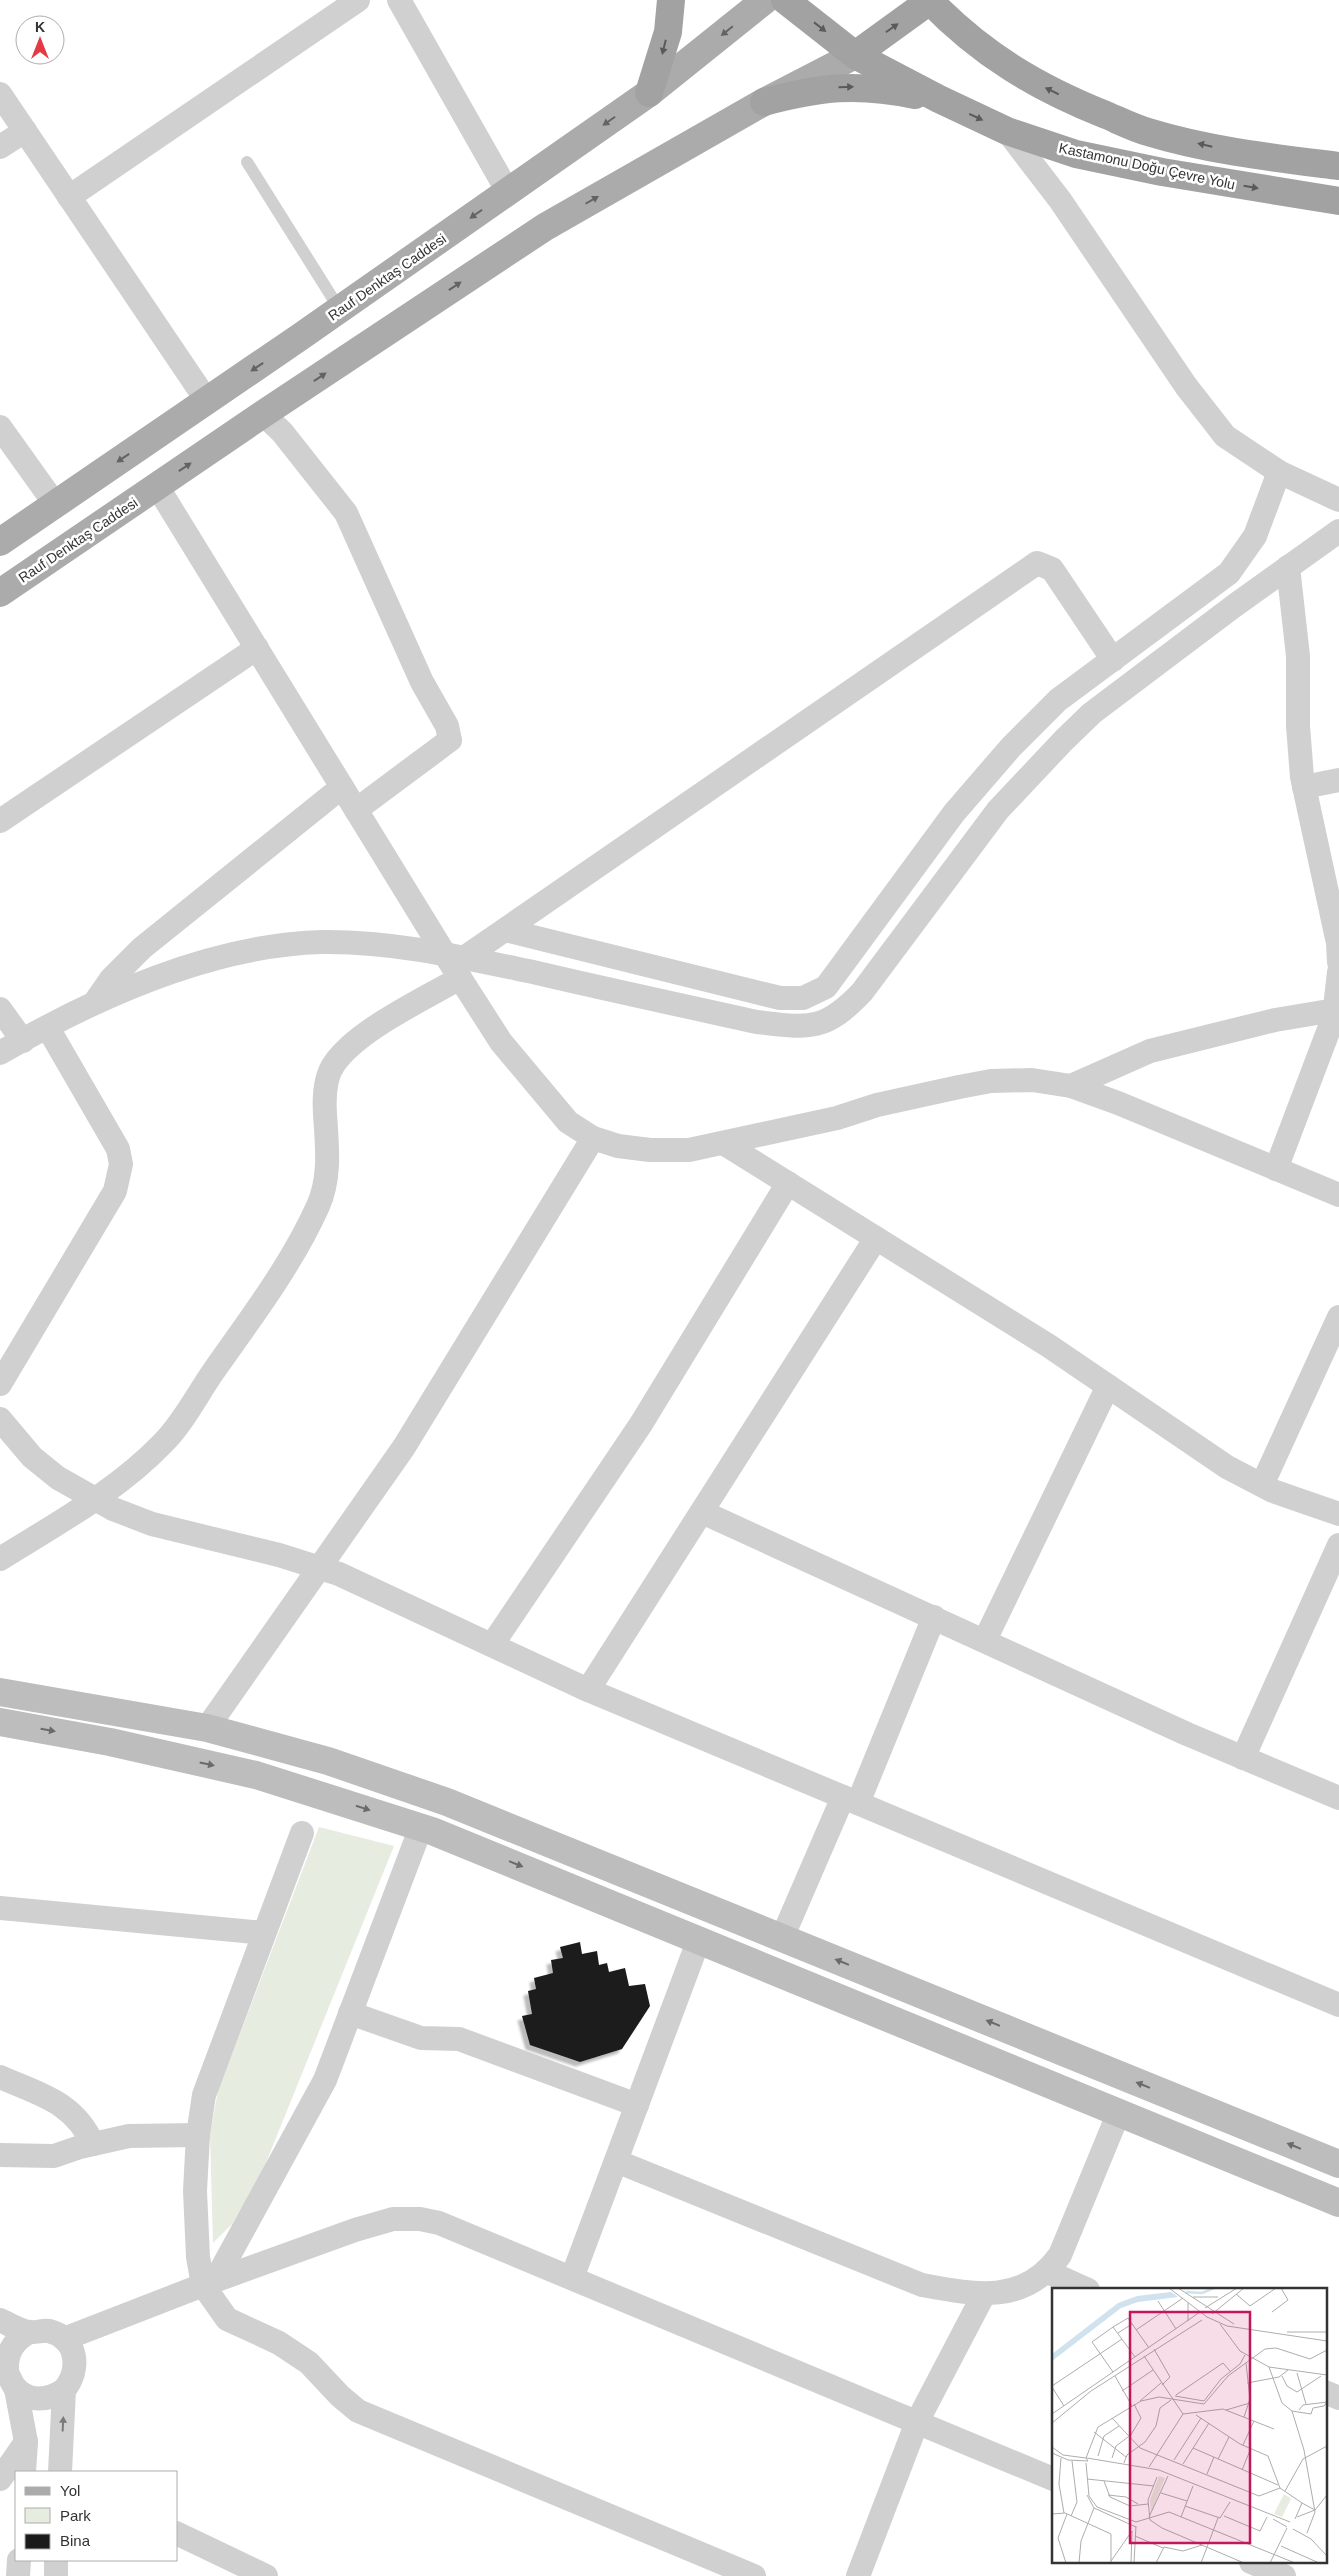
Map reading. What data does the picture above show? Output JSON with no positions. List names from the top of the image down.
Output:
{
  "streets": {
    "highway": ["Kastamonu Doğu Çevre Yolu"],
    "main road": ["Rauf Denktaş Caddesi"]
  },
  "crossings": [
    ["Kastamonu Doğu Çevre Yolu", "Rauf Denktaş Caddesi"]
  ],
  "legend": ["Yol", "Park", "Bina"],
  "north": "top"
}
